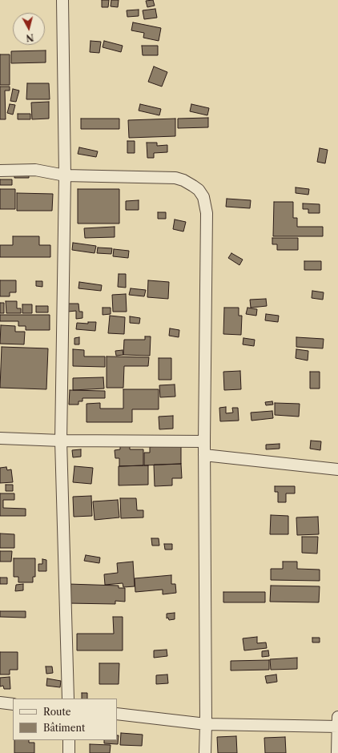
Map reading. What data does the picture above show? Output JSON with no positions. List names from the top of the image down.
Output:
{
  "legend": ["Route", "Bâtiment"],
  "north": "bottom"
}
